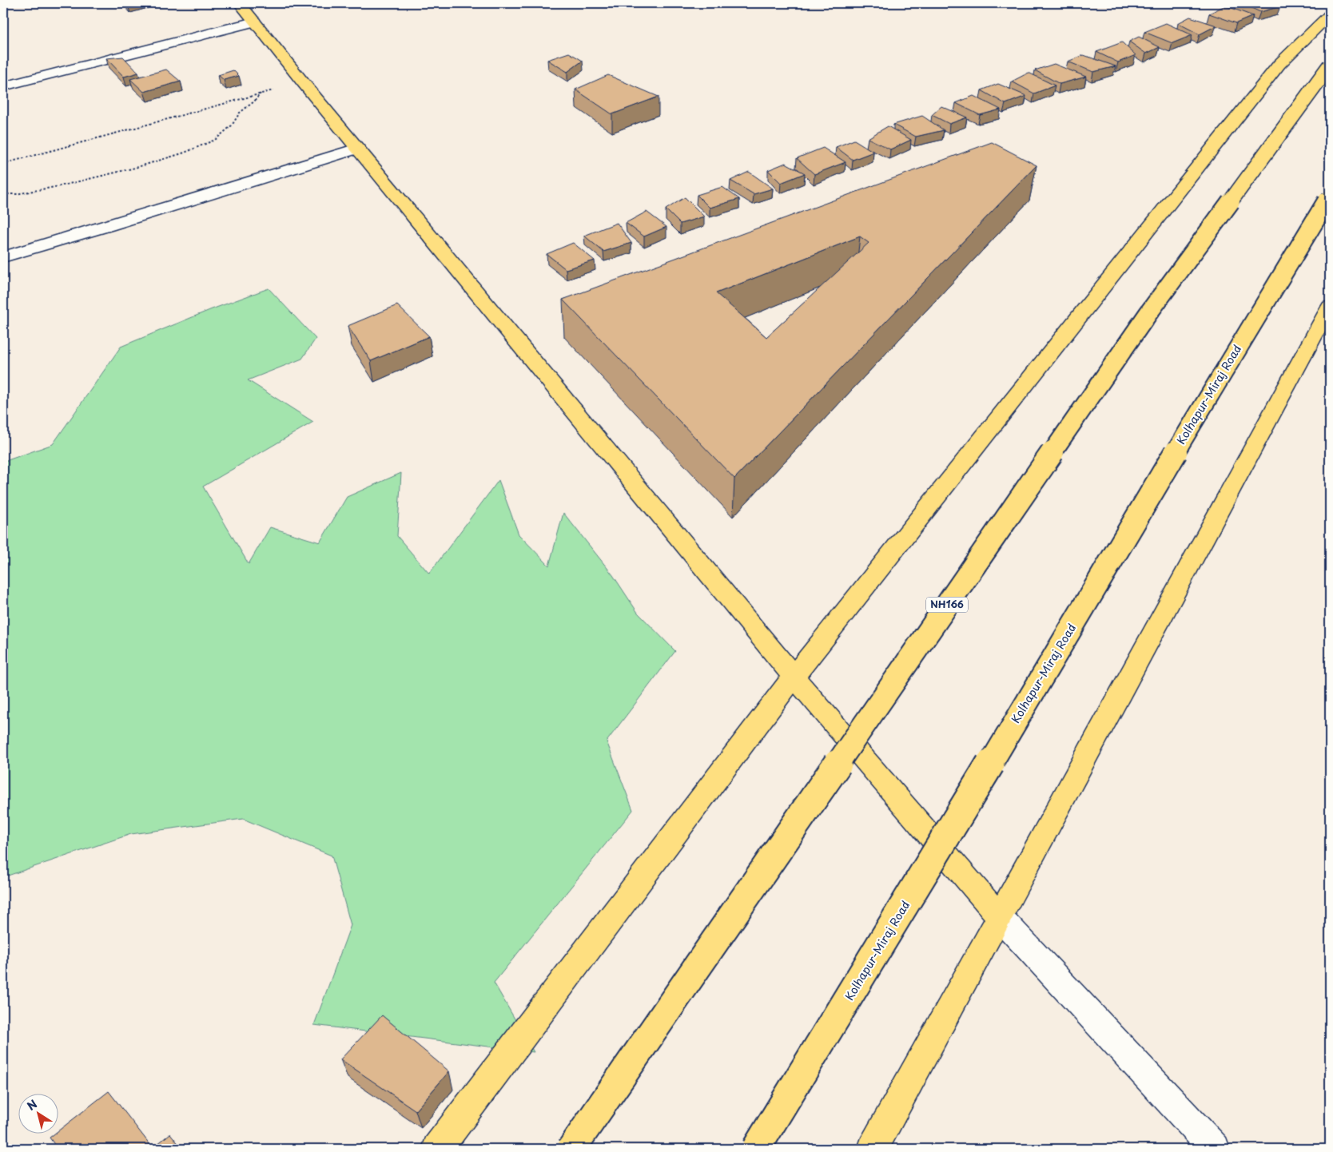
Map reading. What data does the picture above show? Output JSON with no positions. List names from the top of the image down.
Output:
{
  "streets": {
    "main road": ["Kolhapur-Miraj Road", "NH166"]
  },
  "north": "top left"
}
